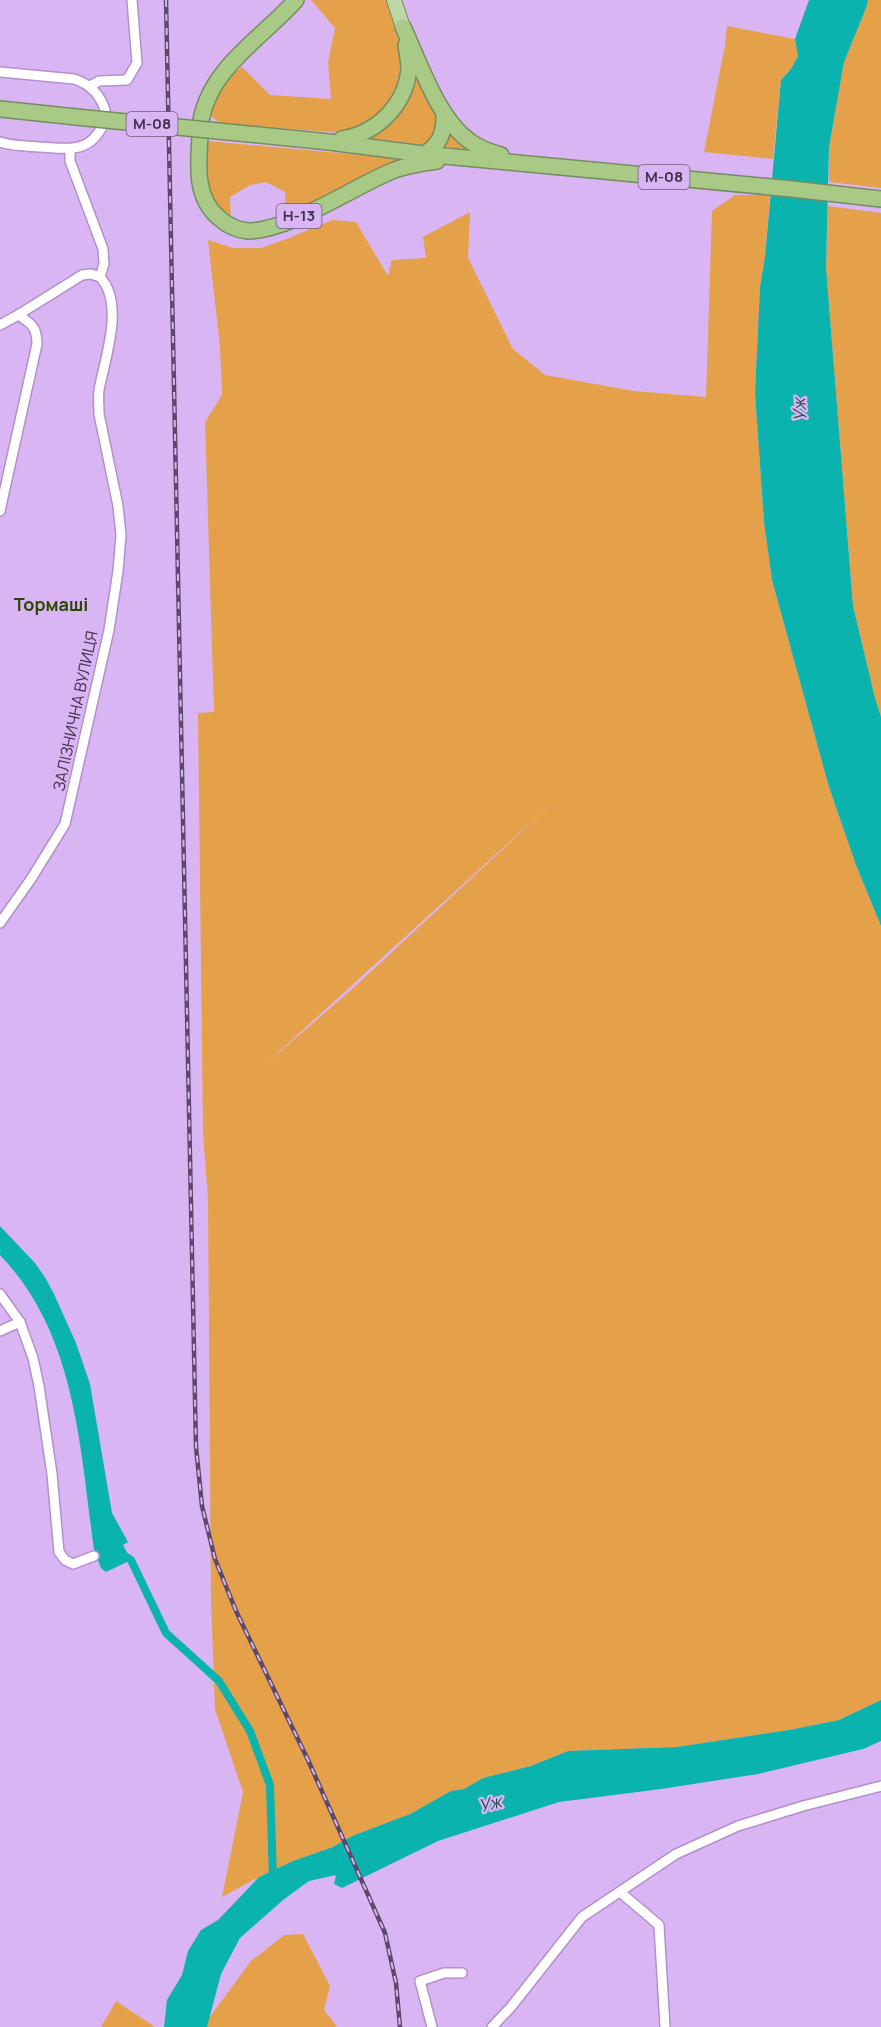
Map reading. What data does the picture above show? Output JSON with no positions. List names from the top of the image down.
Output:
{
  "streets": {
    "highway": ["М-08", "Н-13"],
    "street": ["ЗАЛІЗНИЧНА ВУЛИЦЯ"]
  },
  "crossings": [
    ["М-08", "Н-13"]
  ],
  "districts": ["Тормаші"],
  "water": ["Уж"]
}
